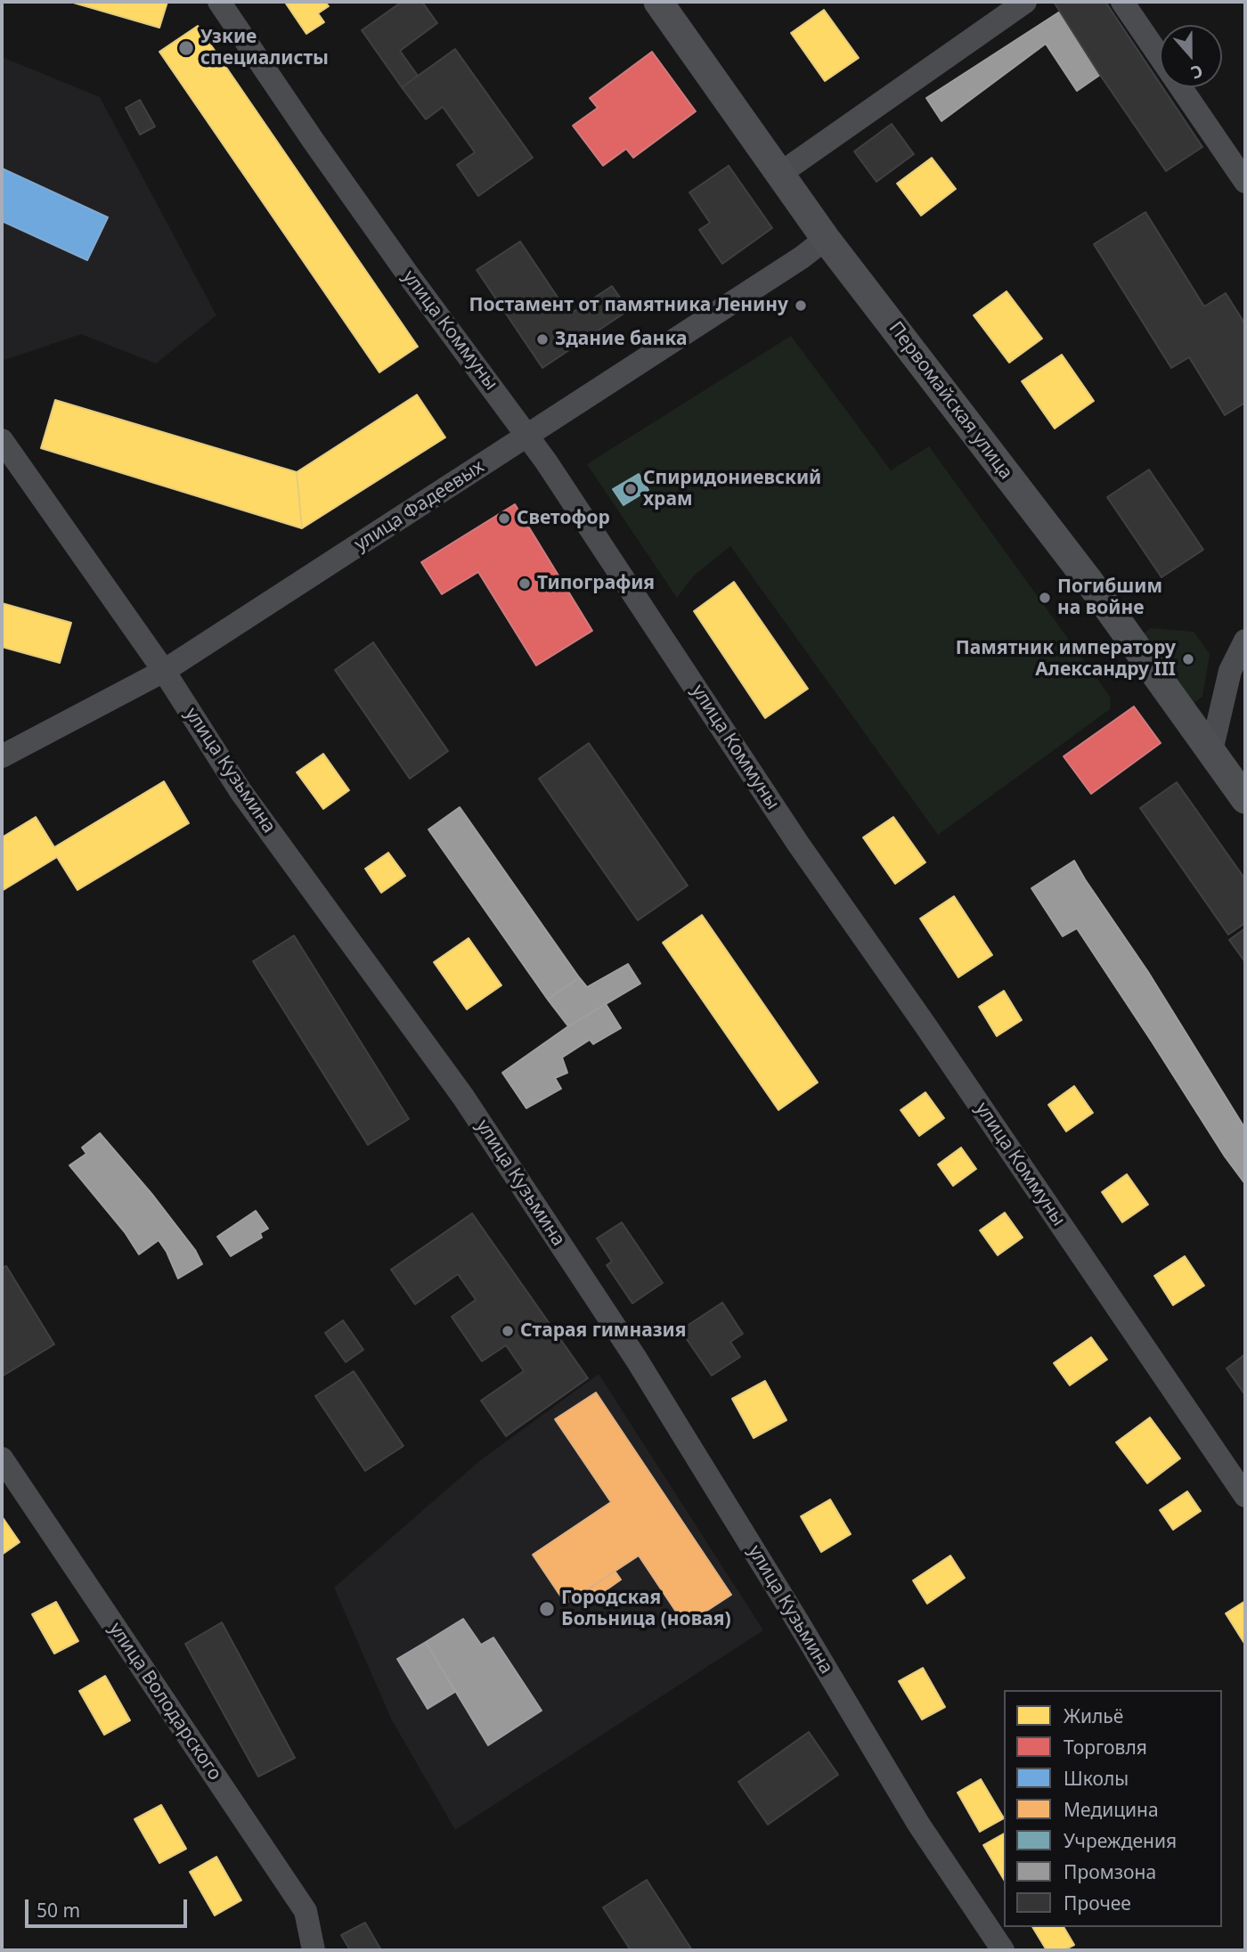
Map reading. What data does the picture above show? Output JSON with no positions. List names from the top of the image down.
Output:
{
  "streets": {
    "main road": ["Первомайская улица"],
    "street": [
      "улица Коммуны",
      "улица Фадеевых",
      "улица Кузьмина",
      "улица Володарского"
    ]
  },
  "crossings": [
    ["улица Коммуны", "улица Фадеевых"],
    ["Первомайская улица", "улица Фадеевых"],
    ["улица Фадеевых", "улица Кузьмина"]
  ],
  "places": [
    "Узкие специалисты",
    "Постамент от памятника Ленину",
    "Здание банка",
    "Спиридониевский храм",
    "Светофор",
    "Типография",
    "Погибшим на войне",
    "Памятник императору Александру III",
    "Старая гимназия",
    "Городская Больница (новая)"
  ],
  "legend": [
    "Жильё",
    "Торговля",
    "Школы",
    "Медицина",
    "Учреждения",
    "Промзона",
    "Прочее"
  ],
  "scale_bar": "50 m",
  "north": "bottom"
}
